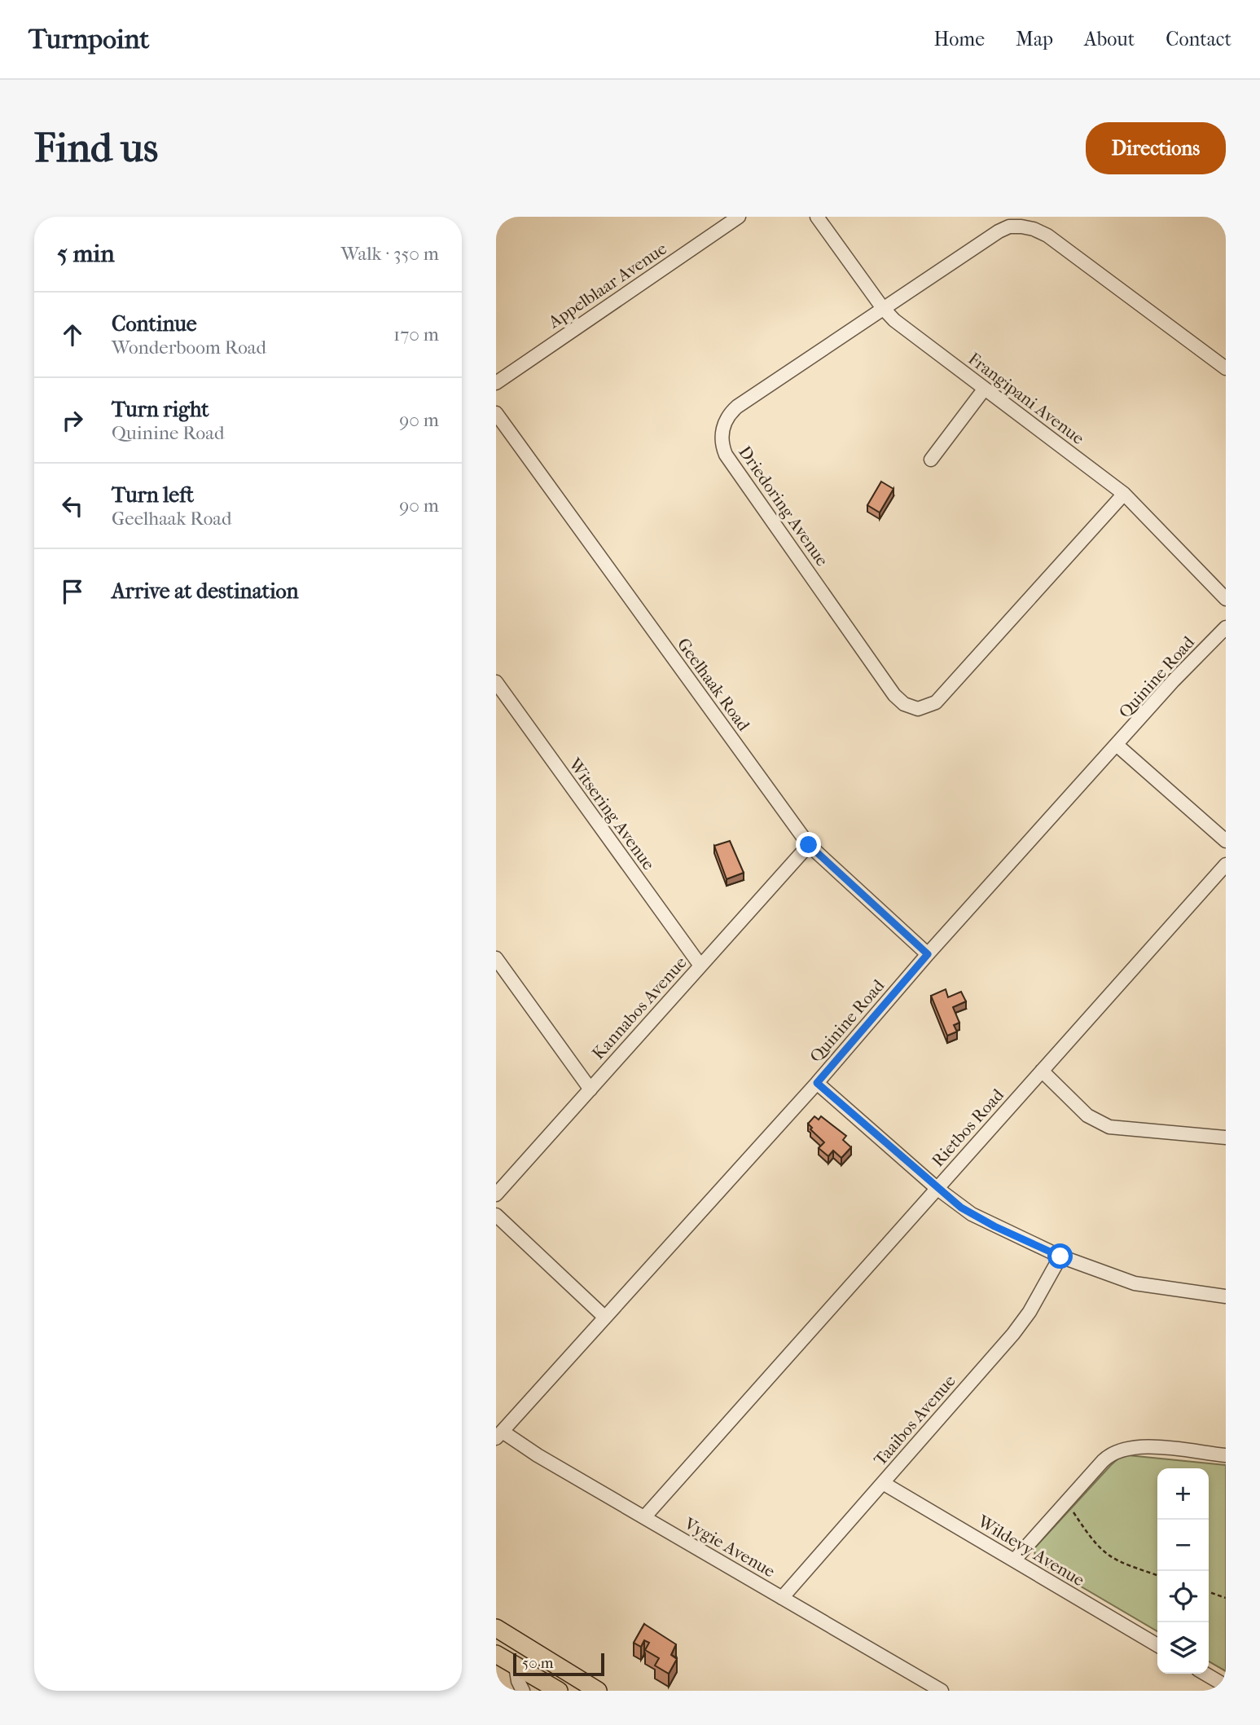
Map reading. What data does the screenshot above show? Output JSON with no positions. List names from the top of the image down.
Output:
{
  "streets": {
    "street": [
      "Appelblaar Avenue",
      "Frangipani Avenue",
      "Driedoring Avenue",
      "Quinine Road",
      "Geelhaak Road",
      "Witsering Avenue",
      "Kannabos Avenue",
      "Rietbos Road",
      "Taaibos Avenue",
      "Vygie Avenue",
      "Wildevy Avenue"
    ]
  },
  "crossings": [
    ["Frangipani Avenue", "Driedoring Avenue"],
    ["Quinine Road", "Geelhaak Road"],
    ["Quinine Road", "Vygie Avenue"],
    ["Geelhaak Road", "Kannabos Avenue"],
    ["Witsering Avenue", "Kannabos Avenue"],
    ["Rietbos Road", "Vygie Avenue"],
    ["Taaibos Avenue", "Vygie Avenue"],
    ["Taaibos Avenue", "Wildevy Avenue"]
  ],
  "scale_bar": "50 m",
  "page": {
    "header": "Turnpoint",
    "nav": [
      "Home",
      "Map",
      "About",
      "Contact"
    ],
    "buttons": "Directions",
    "title": "Find us",
    "heading": ["5 min", "Walk · 350 m"],
    "list": [
      ["Continue", "Wonderboom Road", "170 m"],
      ["Turn right", "Quinine Road", "90 m"],
      ["Turn left", "Geelhaak Road", "90 m"],
      "Arrive at destination"
    ],
    "map_buttons": ["+", "−"],
    "scale": "50 m"
  }
}
